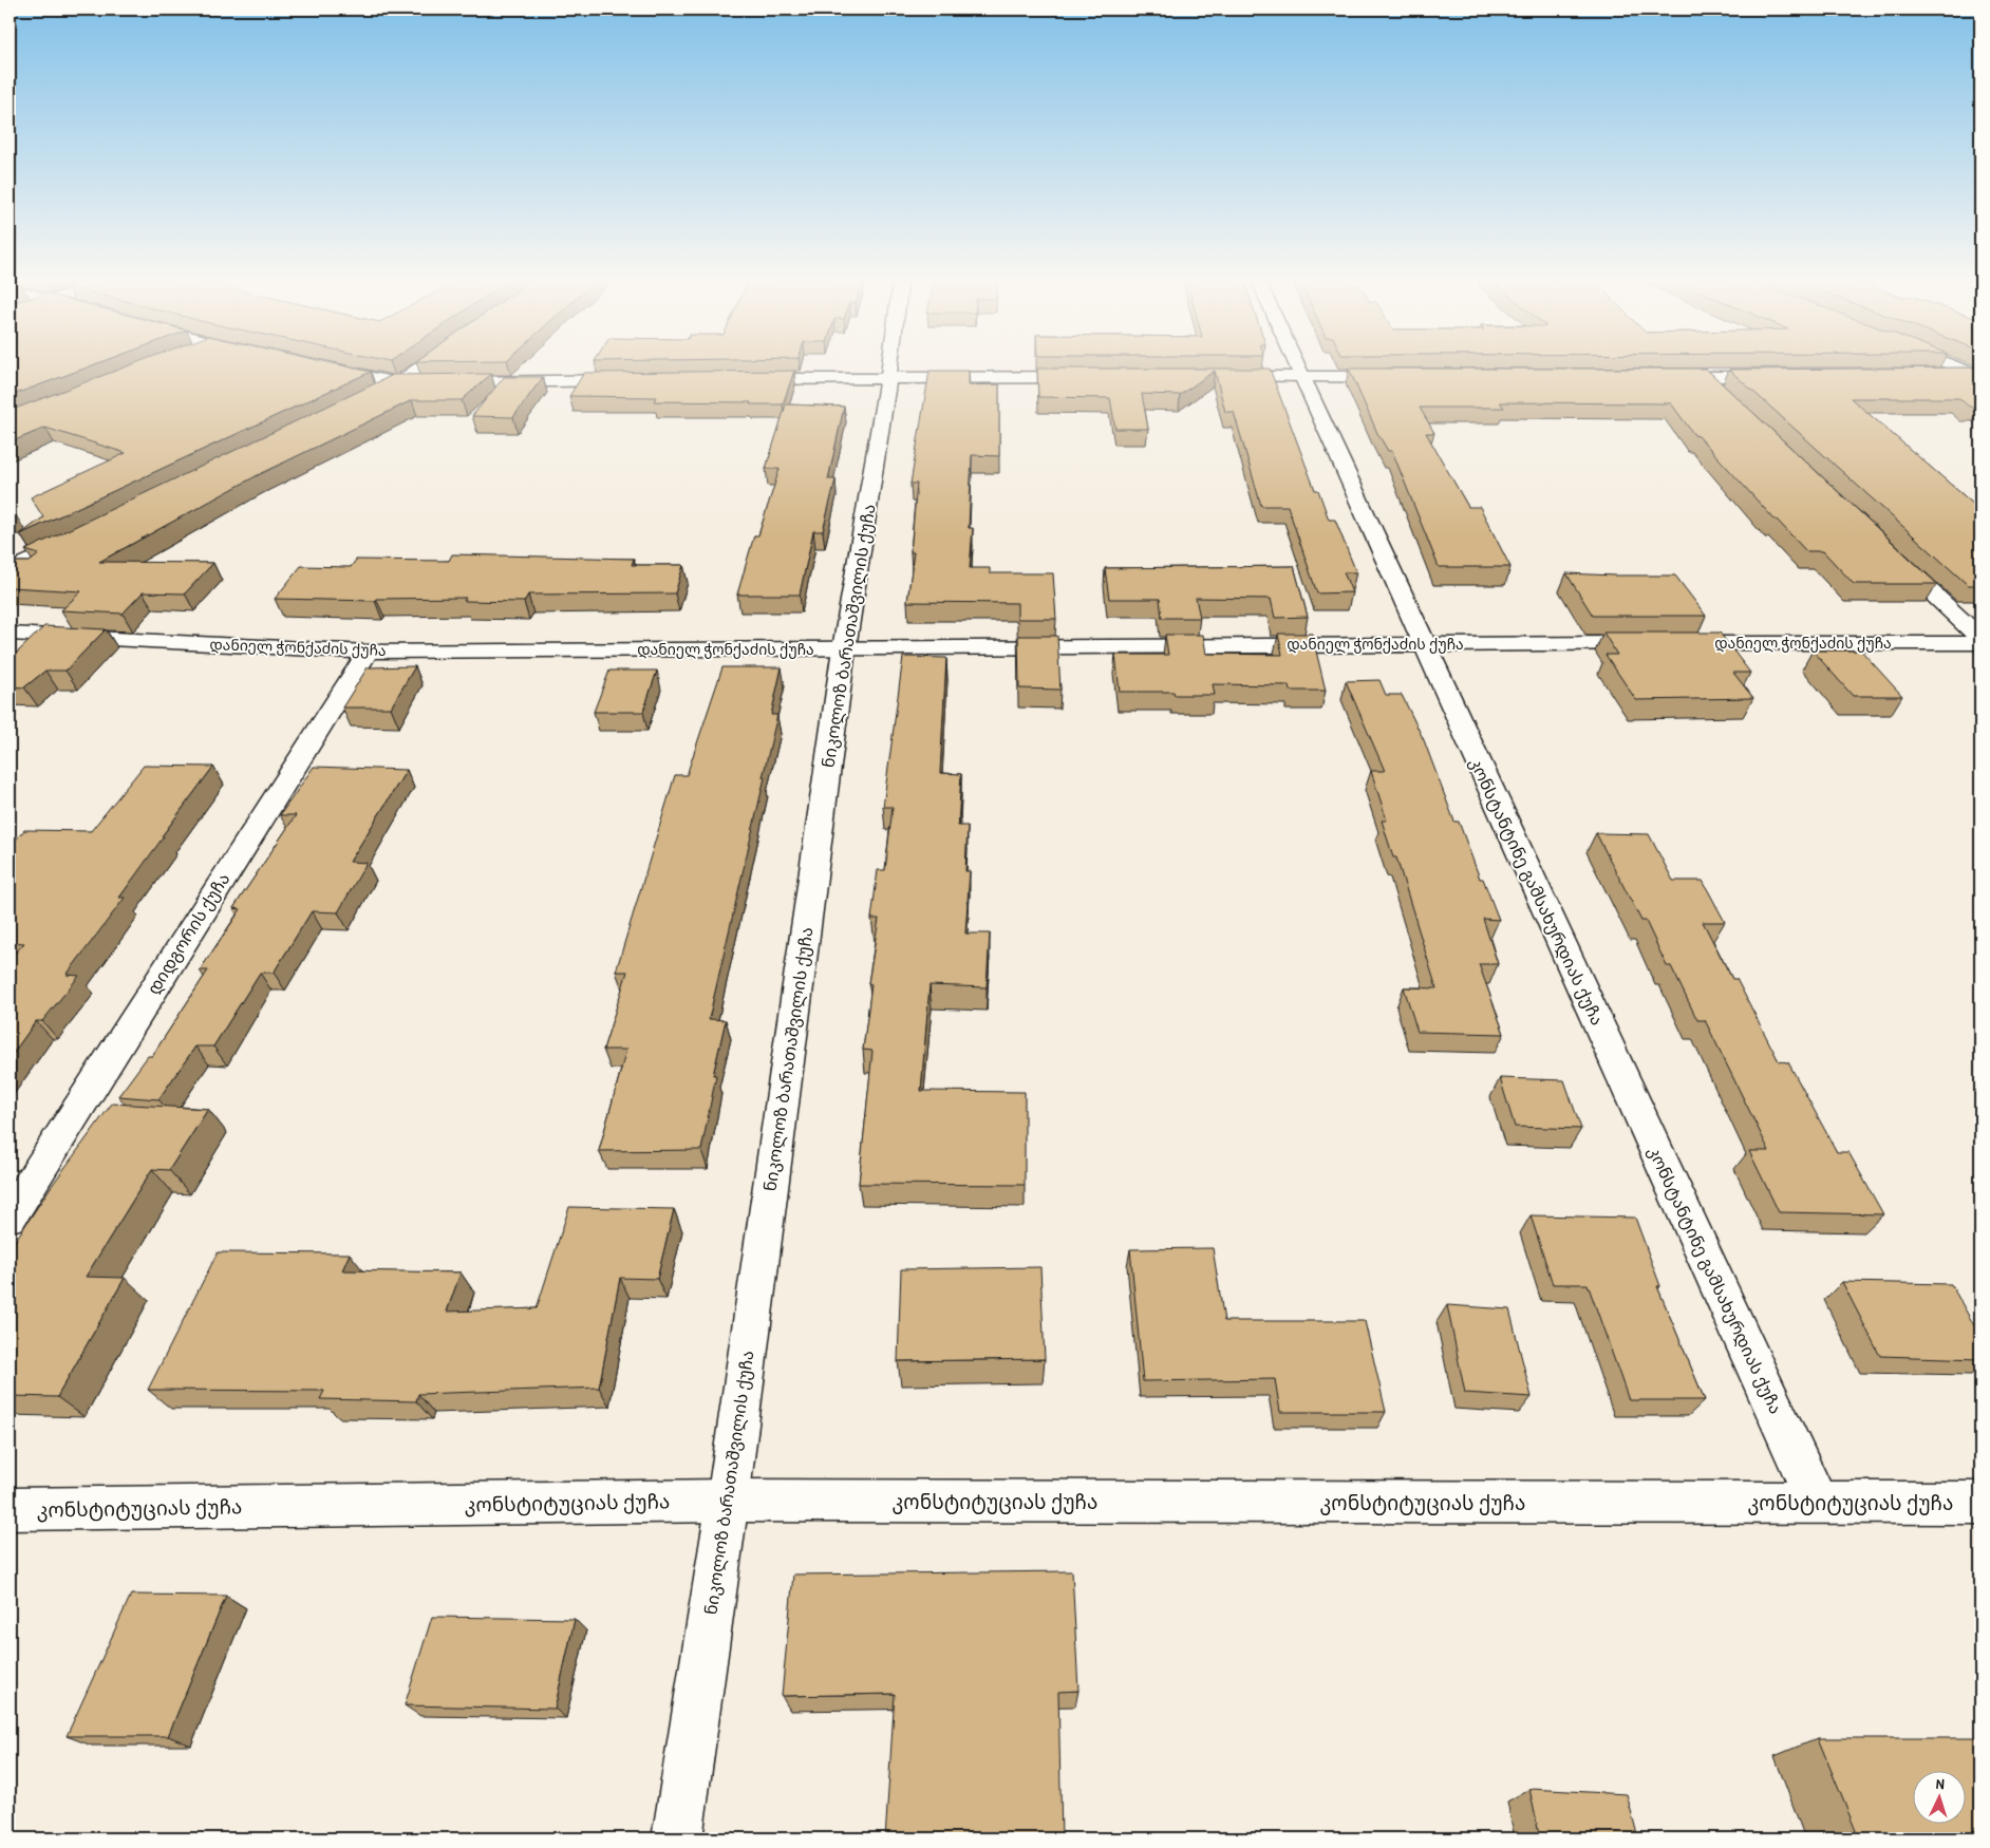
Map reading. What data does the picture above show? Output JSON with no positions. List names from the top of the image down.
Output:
{
  "streets": {
    "street": [
      "ნიკოლოზ ბარათაშვილის ქუჩა",
      "დანიელ ჭონქაძის ქუჩა",
      "კონსტანტინე გამსახურდიას ქუჩა",
      "დიდგორის ქუჩა",
      "კონსტიტუციას ქუჩა"
    ]
  },
  "crossings": [
    ["ნიკოლოზ ბარათაშვილის ქუჩა", "დანიელ ჭონქაძის ქუჩა"],
    ["ნიკოლოზ ბარათაშვილის ქუჩა", "კონსტიტუციას ქუჩა"],
    ["დანიელ ჭონქაძის ქუჩა", "კონსტანტინე გამსახურდიას ქუჩა"],
    ["დანიელ ჭონქაძის ქუჩა", "დიდგორის ქუჩა"],
    ["კონსტანტინე გამსახურდიას ქუჩა", "კონსტიტუციას ქუჩა"]
  ],
  "north": "top"
}
